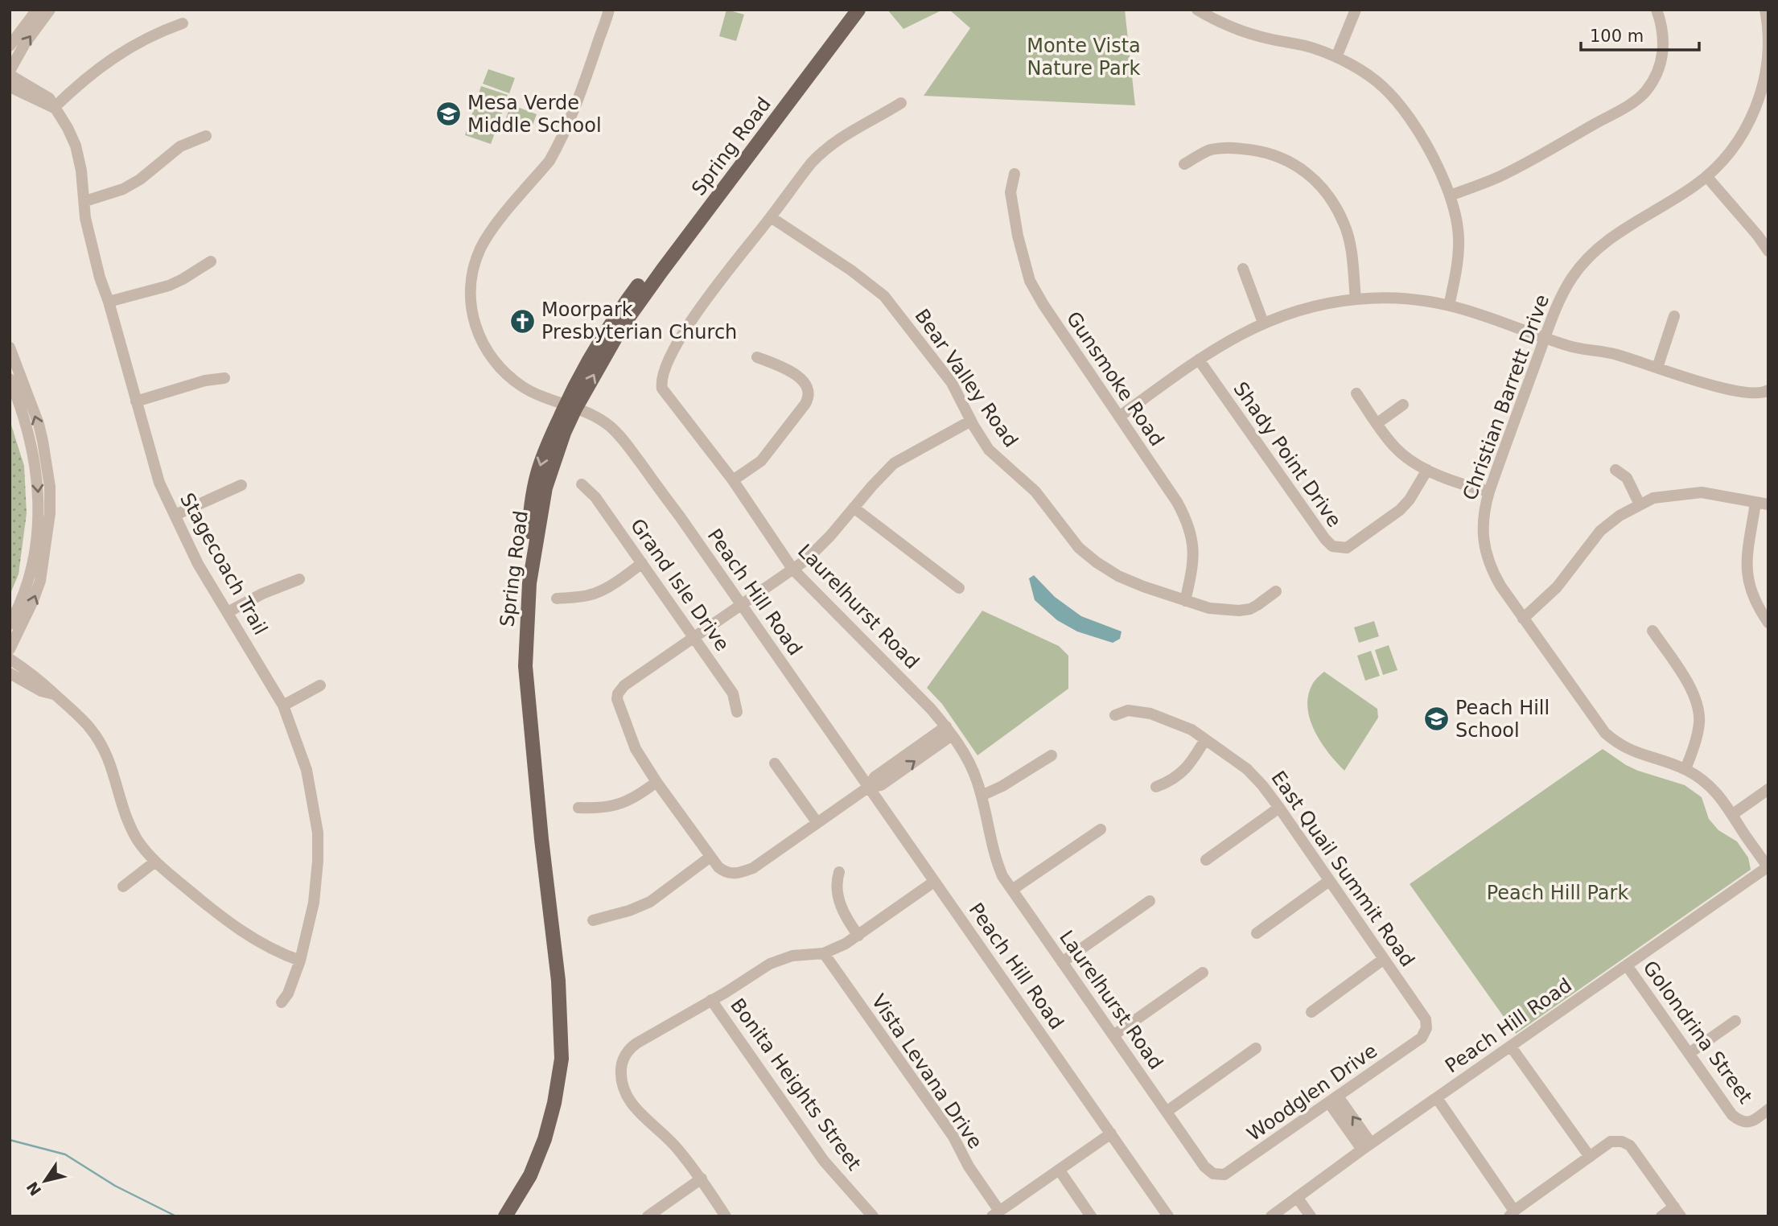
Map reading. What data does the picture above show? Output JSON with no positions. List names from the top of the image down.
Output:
{
  "streets": {
    "main road": ["Spring Road"],
    "street": [
      "Bear Valley Road",
      "Gunsmoke Road",
      "Christian Barrett Drive",
      "Shady Point Drive",
      "Stagecoach Trail",
      "Grand Isle Drive",
      "Peach Hill Road",
      "Laurelhurst Road",
      "East Quail Summit Road",
      "Golondrina Street",
      "Vista Levana Drive",
      "Bonita Heights Street",
      "Woodglen Drive"
    ]
  },
  "crossings": [
    ["Spring Road", "Peach Hill Road"],
    ["Bear Valley Road", "Gunsmoke Road"],
    ["Bear Valley Road", "Laurelhurst Road"],
    ["Christian Barrett Drive", "Peach Hill Road"],
    ["Peach Hill Road", "Golondrina Street"],
    ["Laurelhurst Road", "Woodglen Drive"],
    ["East Quail Summit Road", "Woodglen Drive"]
  ],
  "parks": ["Monte Vista Nature Park", "Peach Hill Park"],
  "places": {
    "school or university": ["Mesa Verde Middle School", "Peach Hill School"],
    "church": ["Moorpark Presbyterian Church"]
  },
  "scale_bar": "100 m",
  "north": "bottom left"
}
